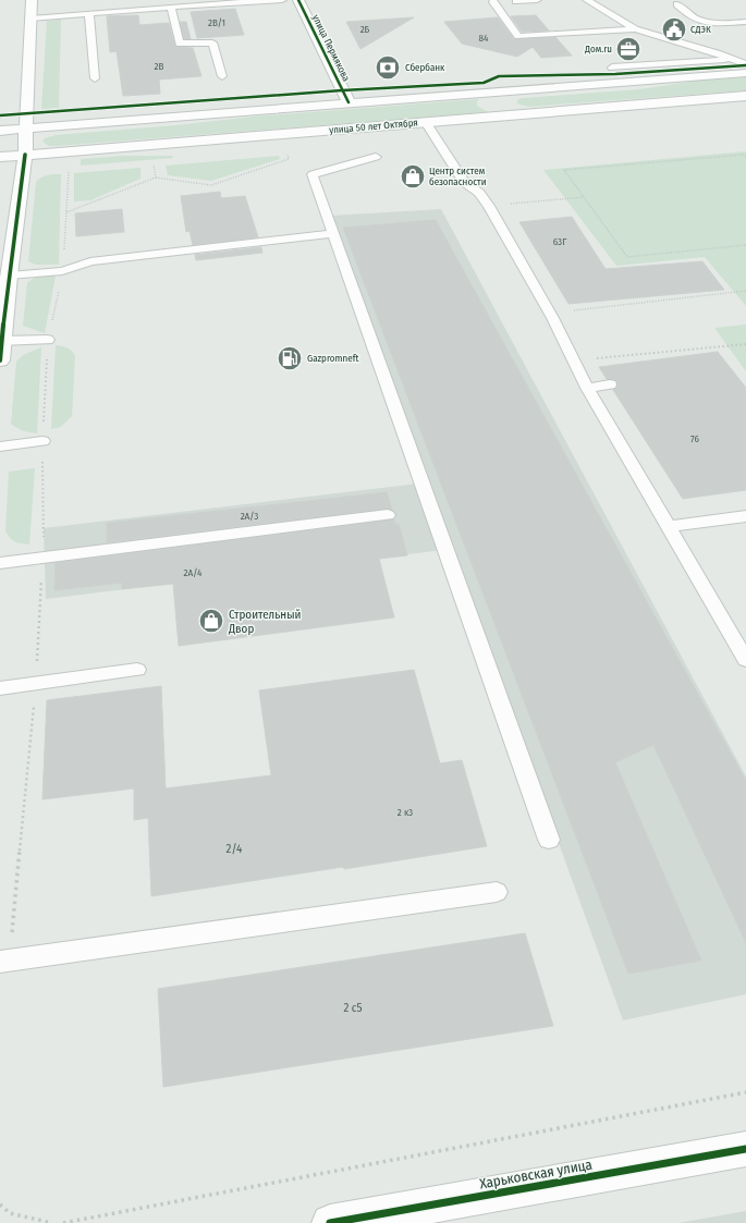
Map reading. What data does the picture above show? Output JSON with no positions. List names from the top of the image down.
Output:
{
  "streets": {
    "main road": ["улица Пермякова", "улица 50 лет Октября", "Харьковская улица"]
  },
  "places": {
    "public building": ["СДЭК"],
    "office": ["Дом.ru"],
    "bank": ["Сбербанк"],
    "shop": ["Центр систем безопасности", "Строительный Двор"],
    "fuel station": ["Gazpromneft"]
  },
  "house_numbers": [
    "2В/1",
    "2Б",
    "84",
    "2В",
    "63Г",
    "76",
    "2А/3",
    "2А/4",
    "2 к3",
    "2/4",
    "2 с5"
  ]
}
